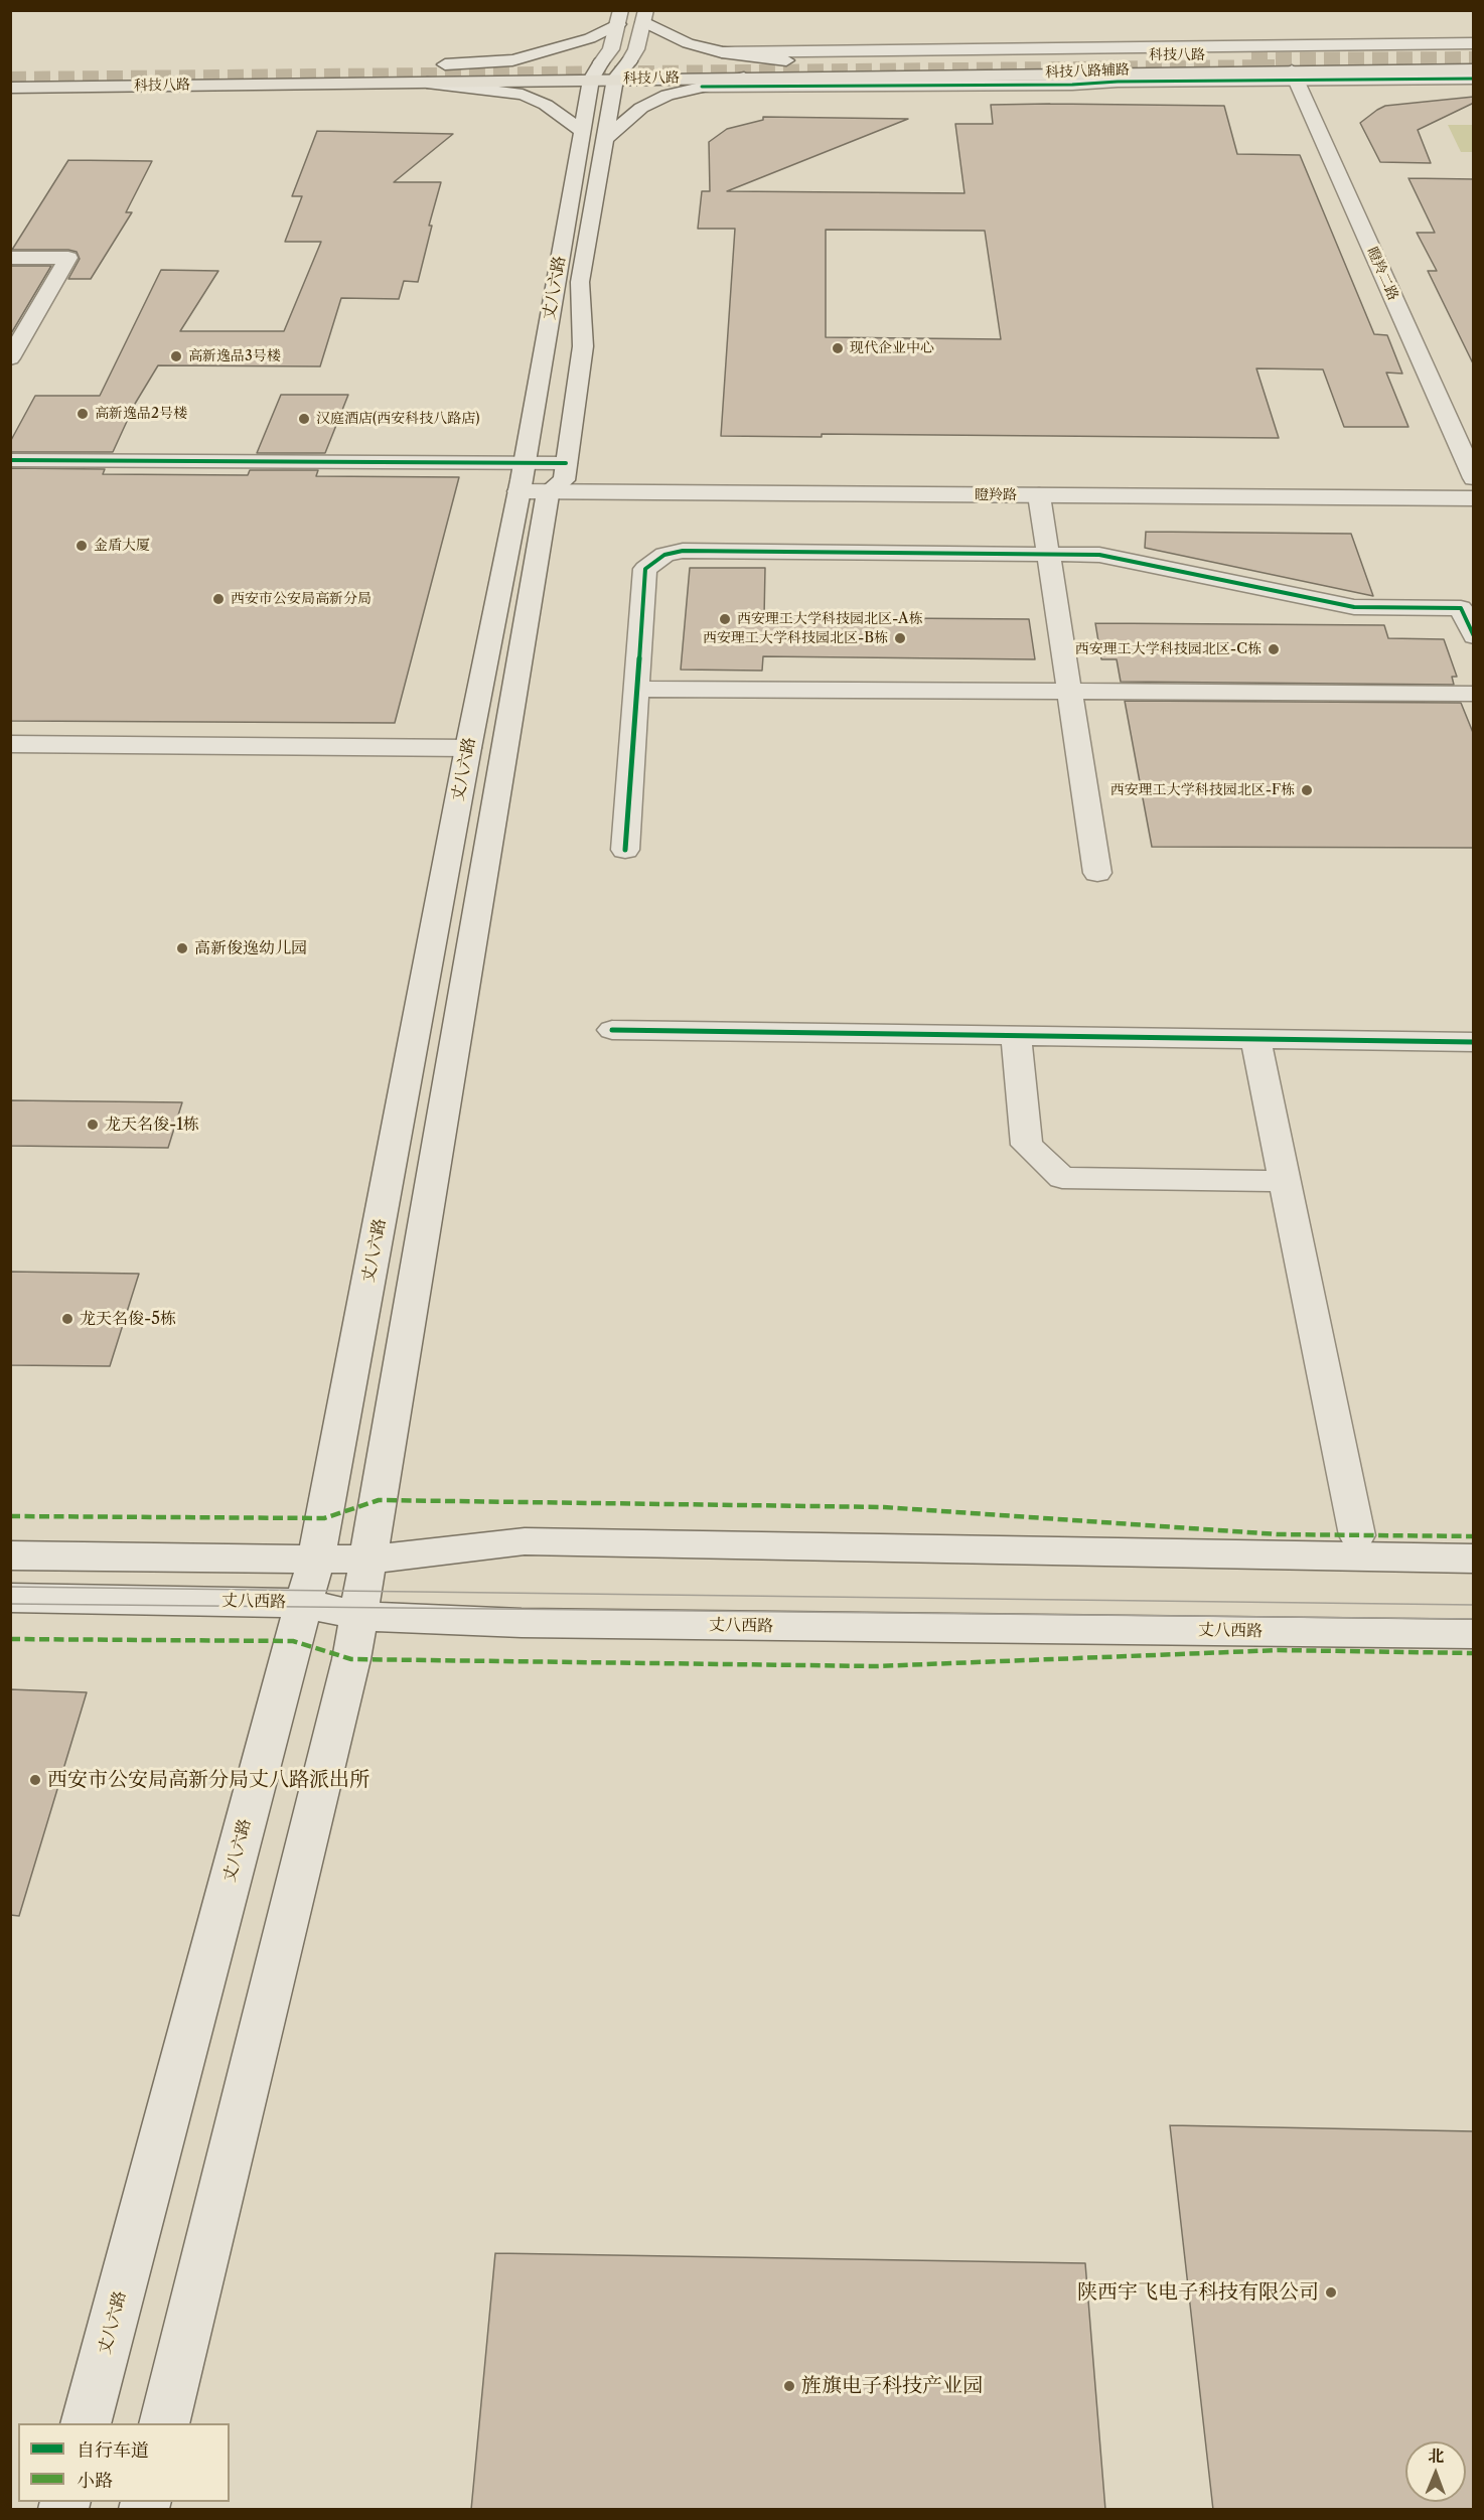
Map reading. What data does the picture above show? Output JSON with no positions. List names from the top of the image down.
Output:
{
  "streets": {
    "main road": ["科技八路"],
    "street": [
      "科技八路辅路",
      "瞪羚二路",
      "丈八六路",
      "瞪羚路",
      "丈八西路"
    ]
  },
  "crossings": [
    ["科技八路", "科技八路辅路"],
    ["科技八路", "瞪羚二路"],
    ["科技八路", "丈八六路"],
    ["科技八路辅路", "瞪羚二路"],
    ["丈八六路", "瞪羚路"],
    ["丈八六路", "丈八西路"]
  ],
  "places": [
    "现代企业中心",
    "高新逸品3号楼",
    "高新逸品2号楼",
    "汉庭酒店(西安科技八路店)",
    "金盾大厦",
    "西安市公安局高新分局",
    "西安理工大学科技园北区-A栋",
    "西安理工大学科技园北区-B栋",
    "西安理工大学科技园北区-C栋",
    "西安理工大学科技园北区-F栋",
    "高新俊逸幼儿园",
    "龙天名俊-1栋",
    "龙天名俊-5栋",
    "西安市公安局高新分局丈八路派出所",
    "陕西宇飞电子科技有限公司",
    "旌旗电子科技产业园"
  ],
  "legend": ["自行车道", "小路"],
  "north": "top"
}
